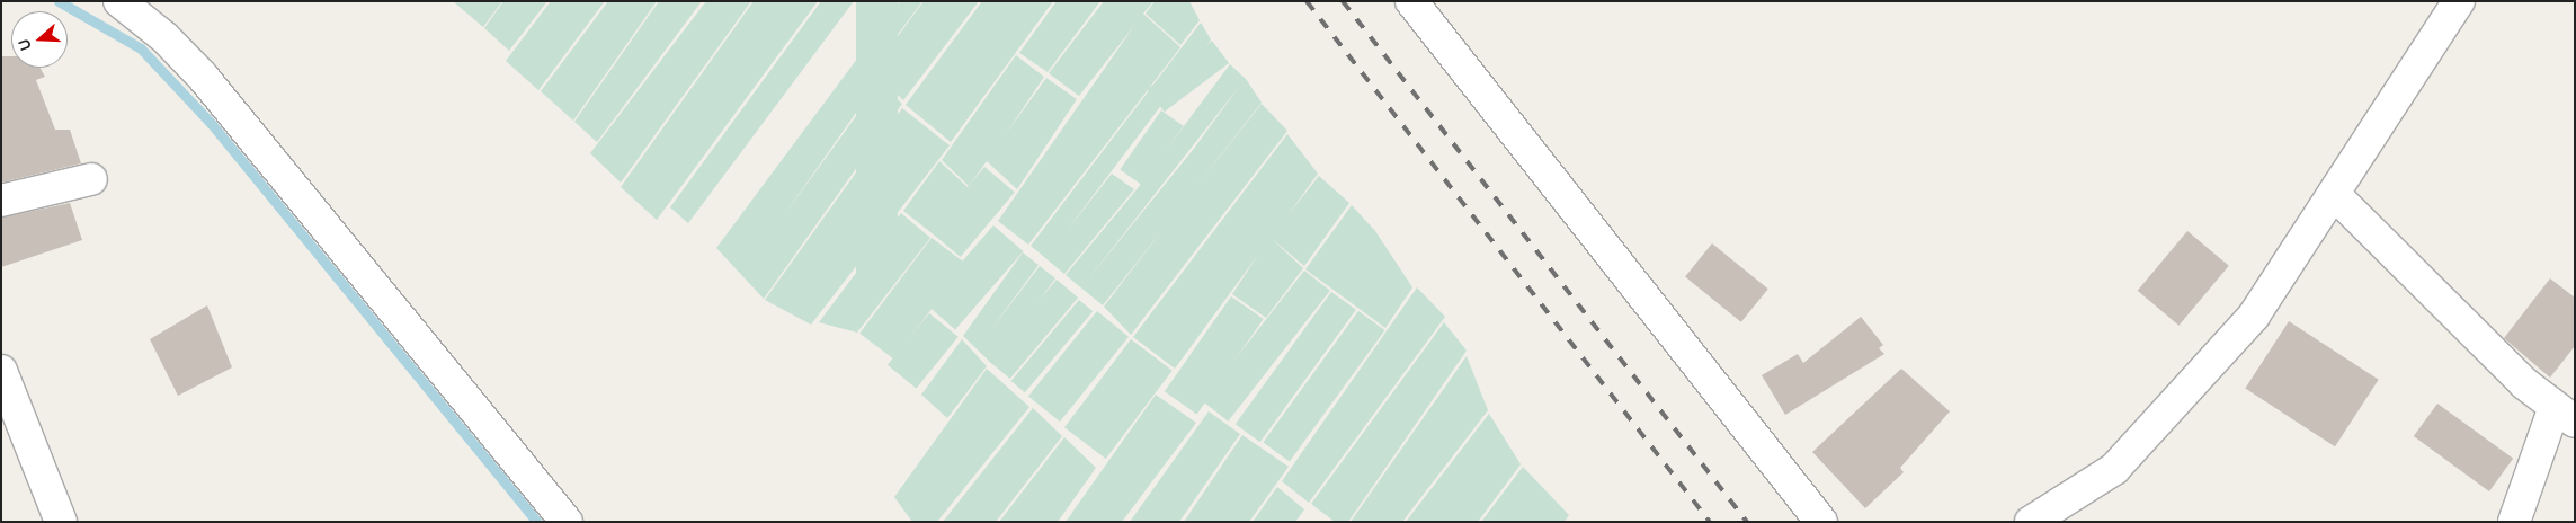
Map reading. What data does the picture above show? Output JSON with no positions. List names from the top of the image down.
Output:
{
  "north": "left"
}
